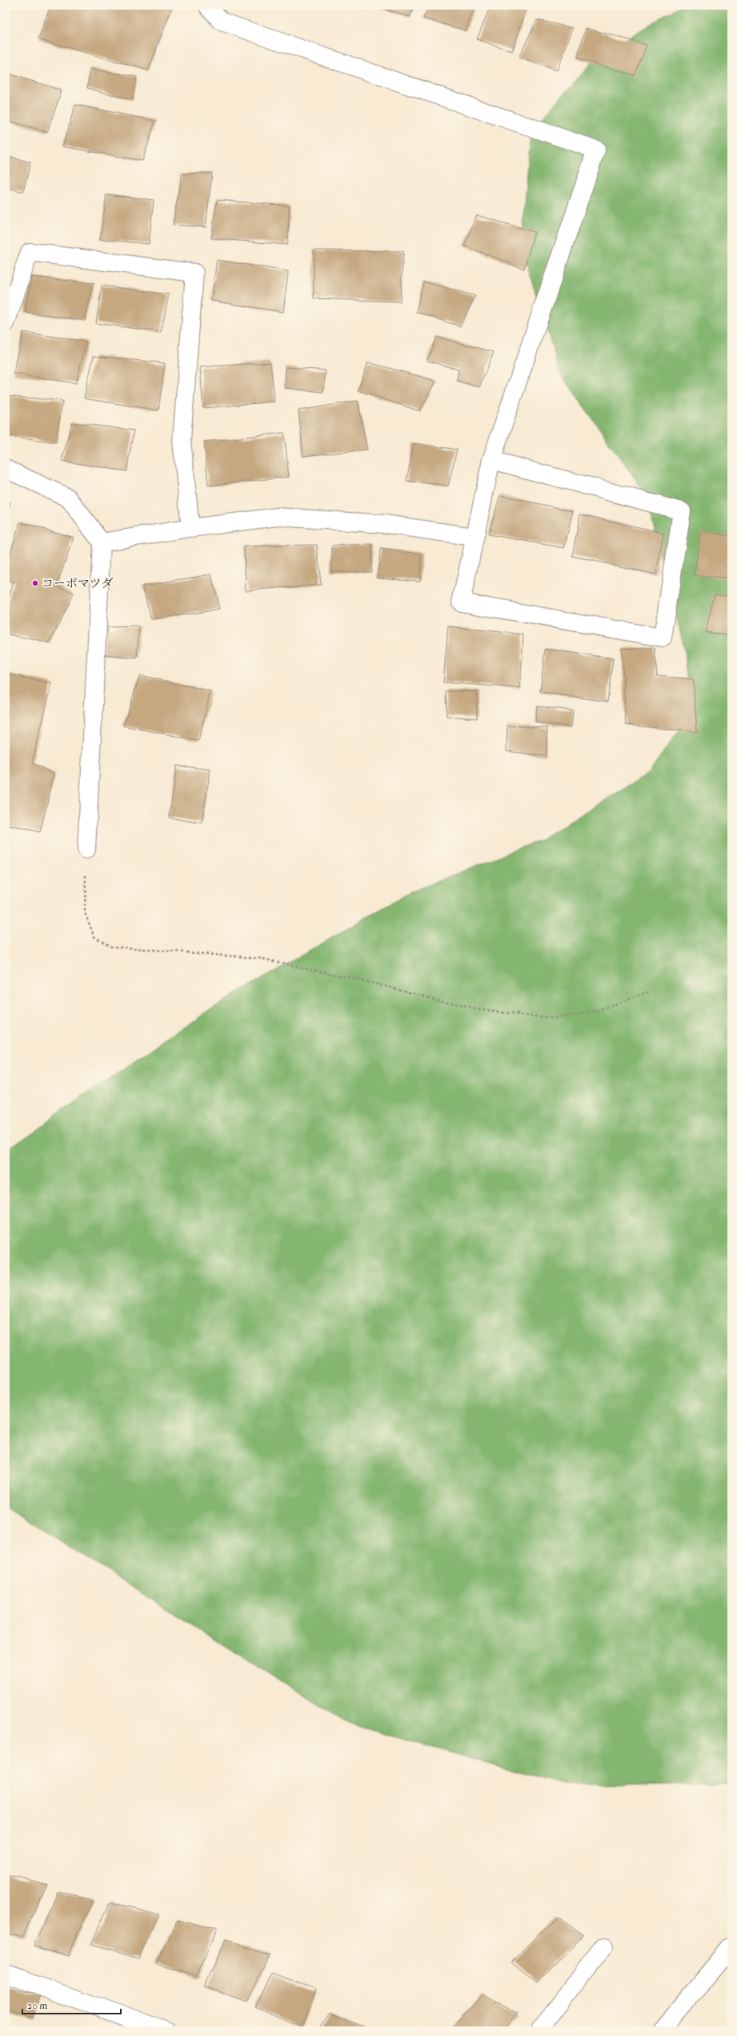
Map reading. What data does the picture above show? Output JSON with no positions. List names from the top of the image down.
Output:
{
  "places": ["コーポマツダ"],
  "scale_bar": "20 m"
}
